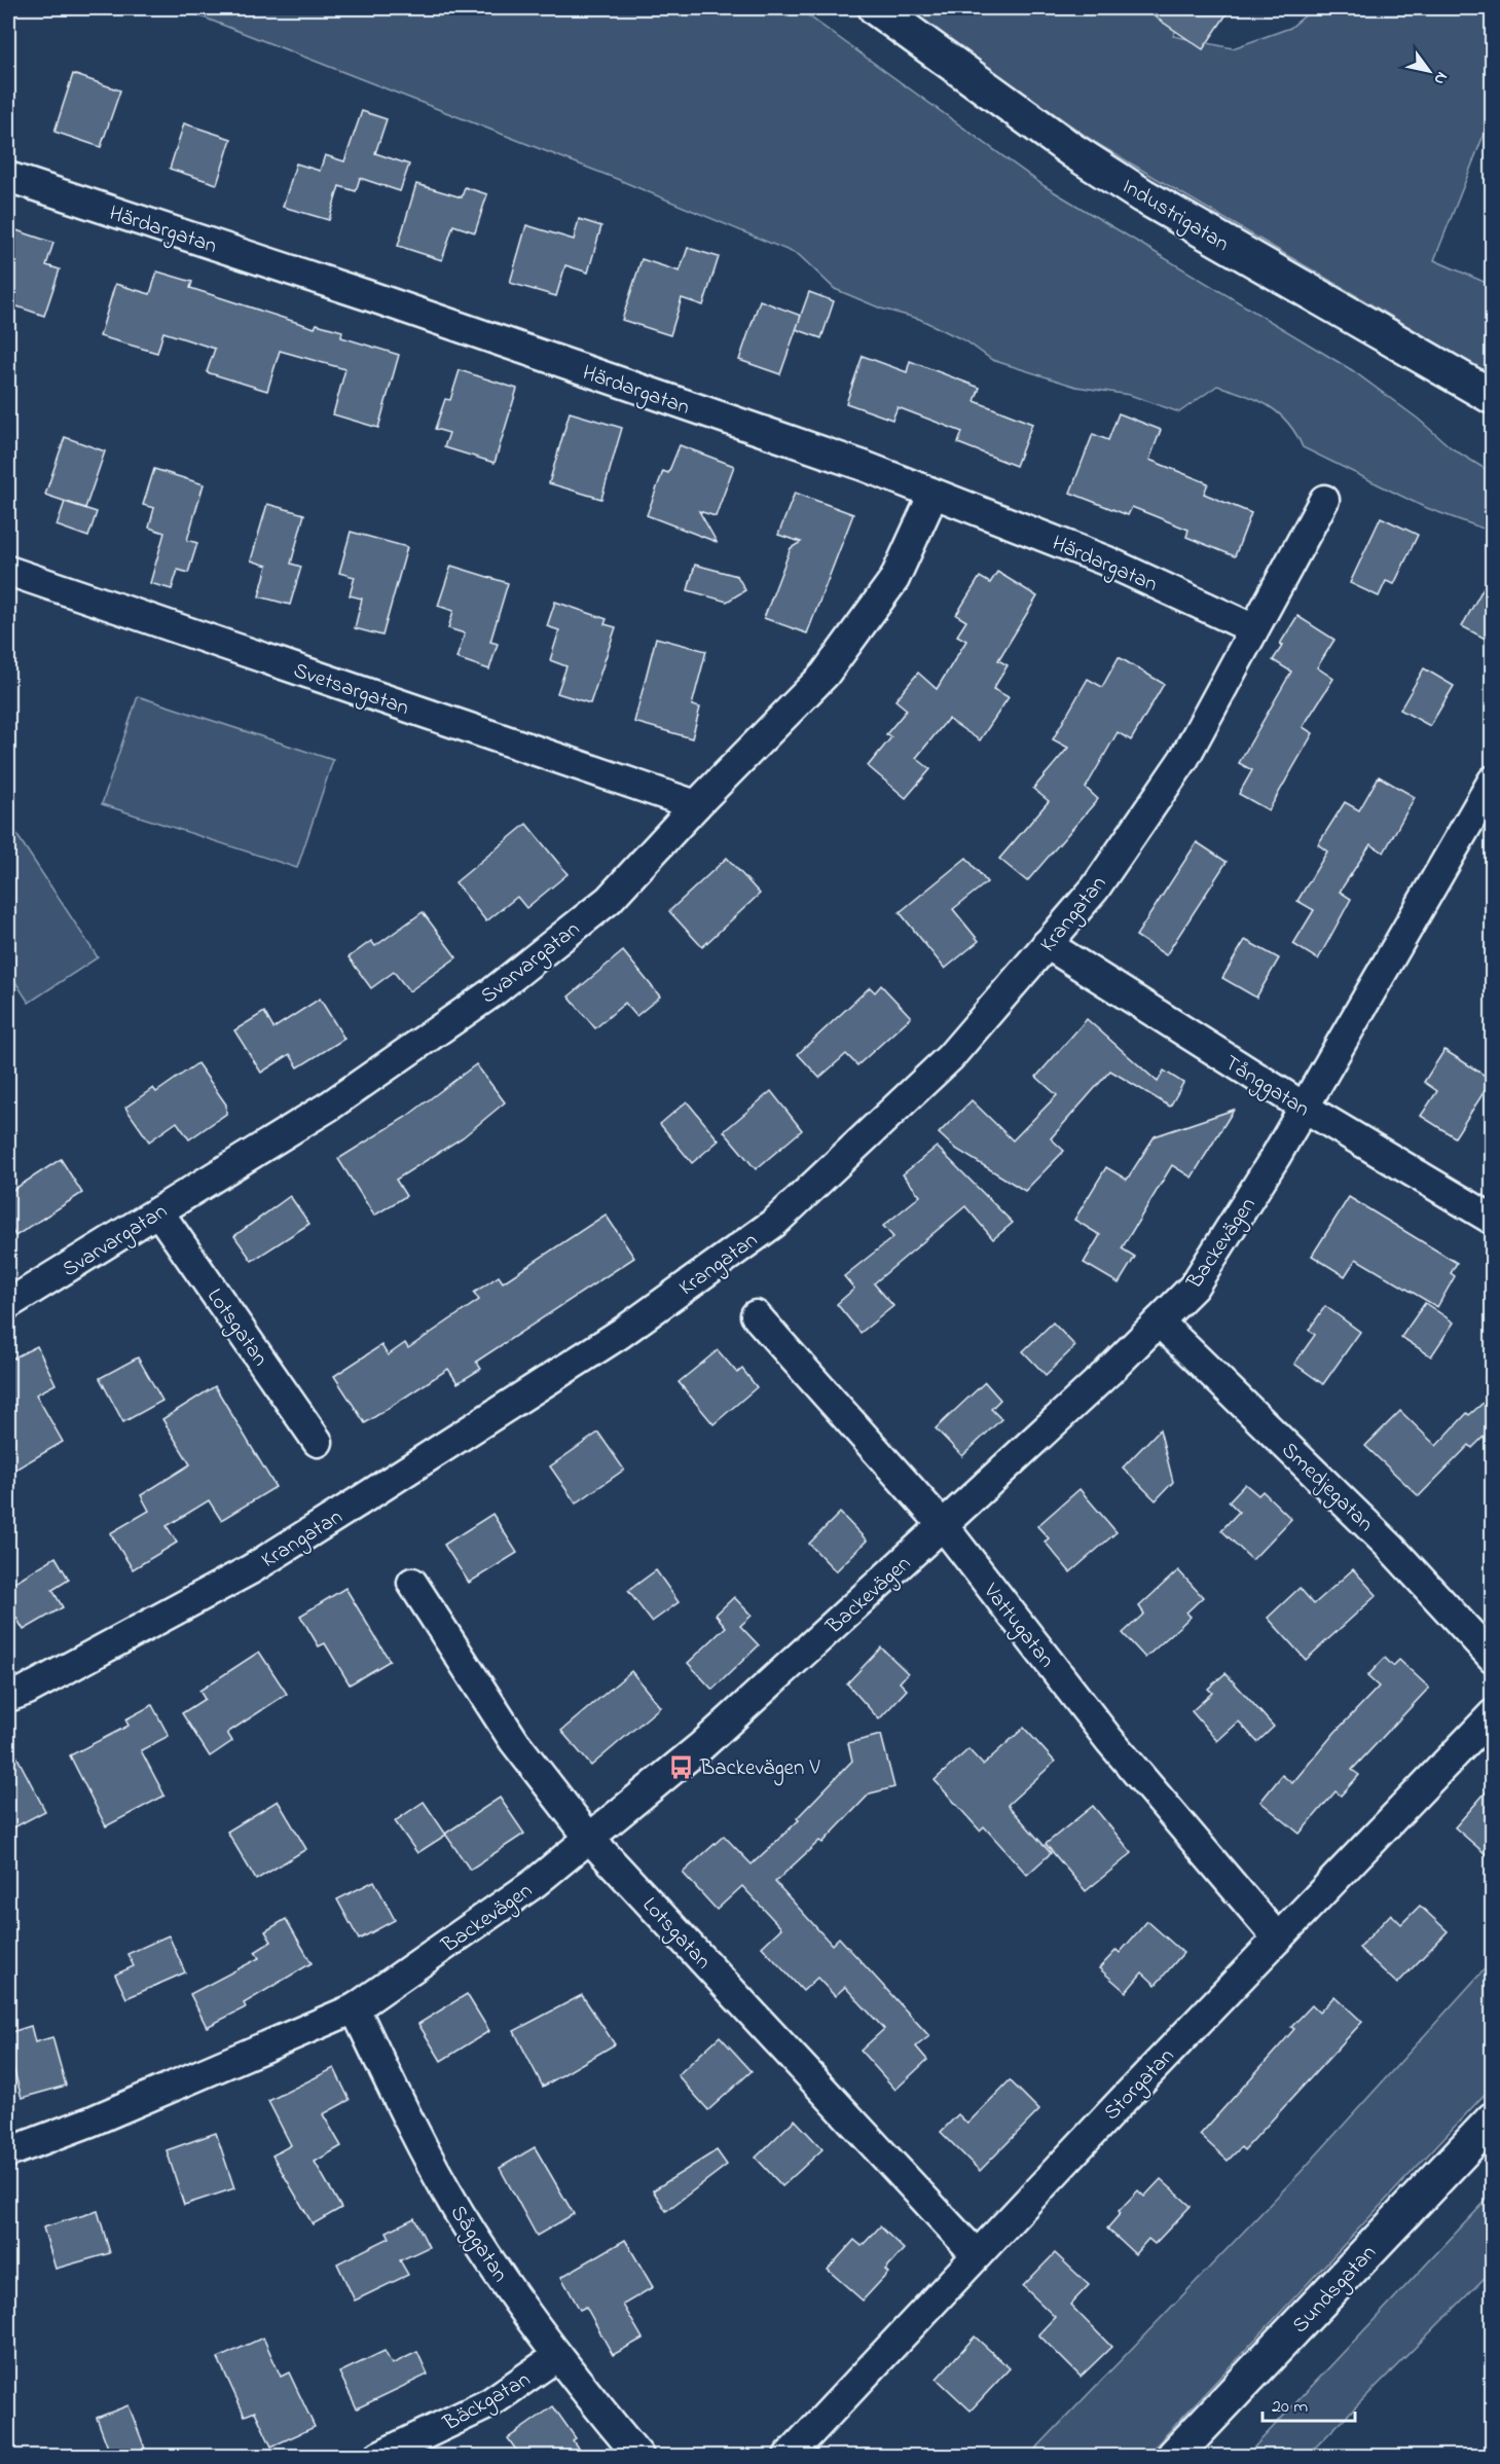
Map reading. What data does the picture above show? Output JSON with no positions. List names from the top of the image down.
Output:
{
  "streets": {
    "street": [
      "Industrigatan",
      "Härdargatan",
      "Svetsargatan",
      "Krangatan",
      "Svarvargatan",
      "Tånggatan",
      "Backevägen",
      "Lotsgatan",
      "Smedjegatan",
      "Vattugatan",
      "Storgatan",
      "Såggatan",
      "Sundsgatan",
      "Bäckgatan"
    ]
  },
  "crossings": [
    ["Härdargatan", "Krangatan"],
    ["Härdargatan", "Svarvargatan"],
    ["Svetsargatan", "Svarvargatan"],
    ["Krangatan", "Tånggatan"],
    ["Svarvargatan", "Lotsgatan"],
    ["Tånggatan", "Backevägen"],
    ["Backevägen", "Lotsgatan"],
    ["Backevägen", "Smedjegatan"],
    ["Backevägen", "Vattugatan"],
    ["Backevägen", "Såggatan"],
    ["Lotsgatan", "Storgatan"],
    ["Vattugatan", "Storgatan"],
    ["Såggatan", "Bäckgatan"]
  ],
  "places": {
    "bus stop": ["Backevägen V"]
  },
  "scale_bar": "20 m",
  "north": "bottom right"
}
